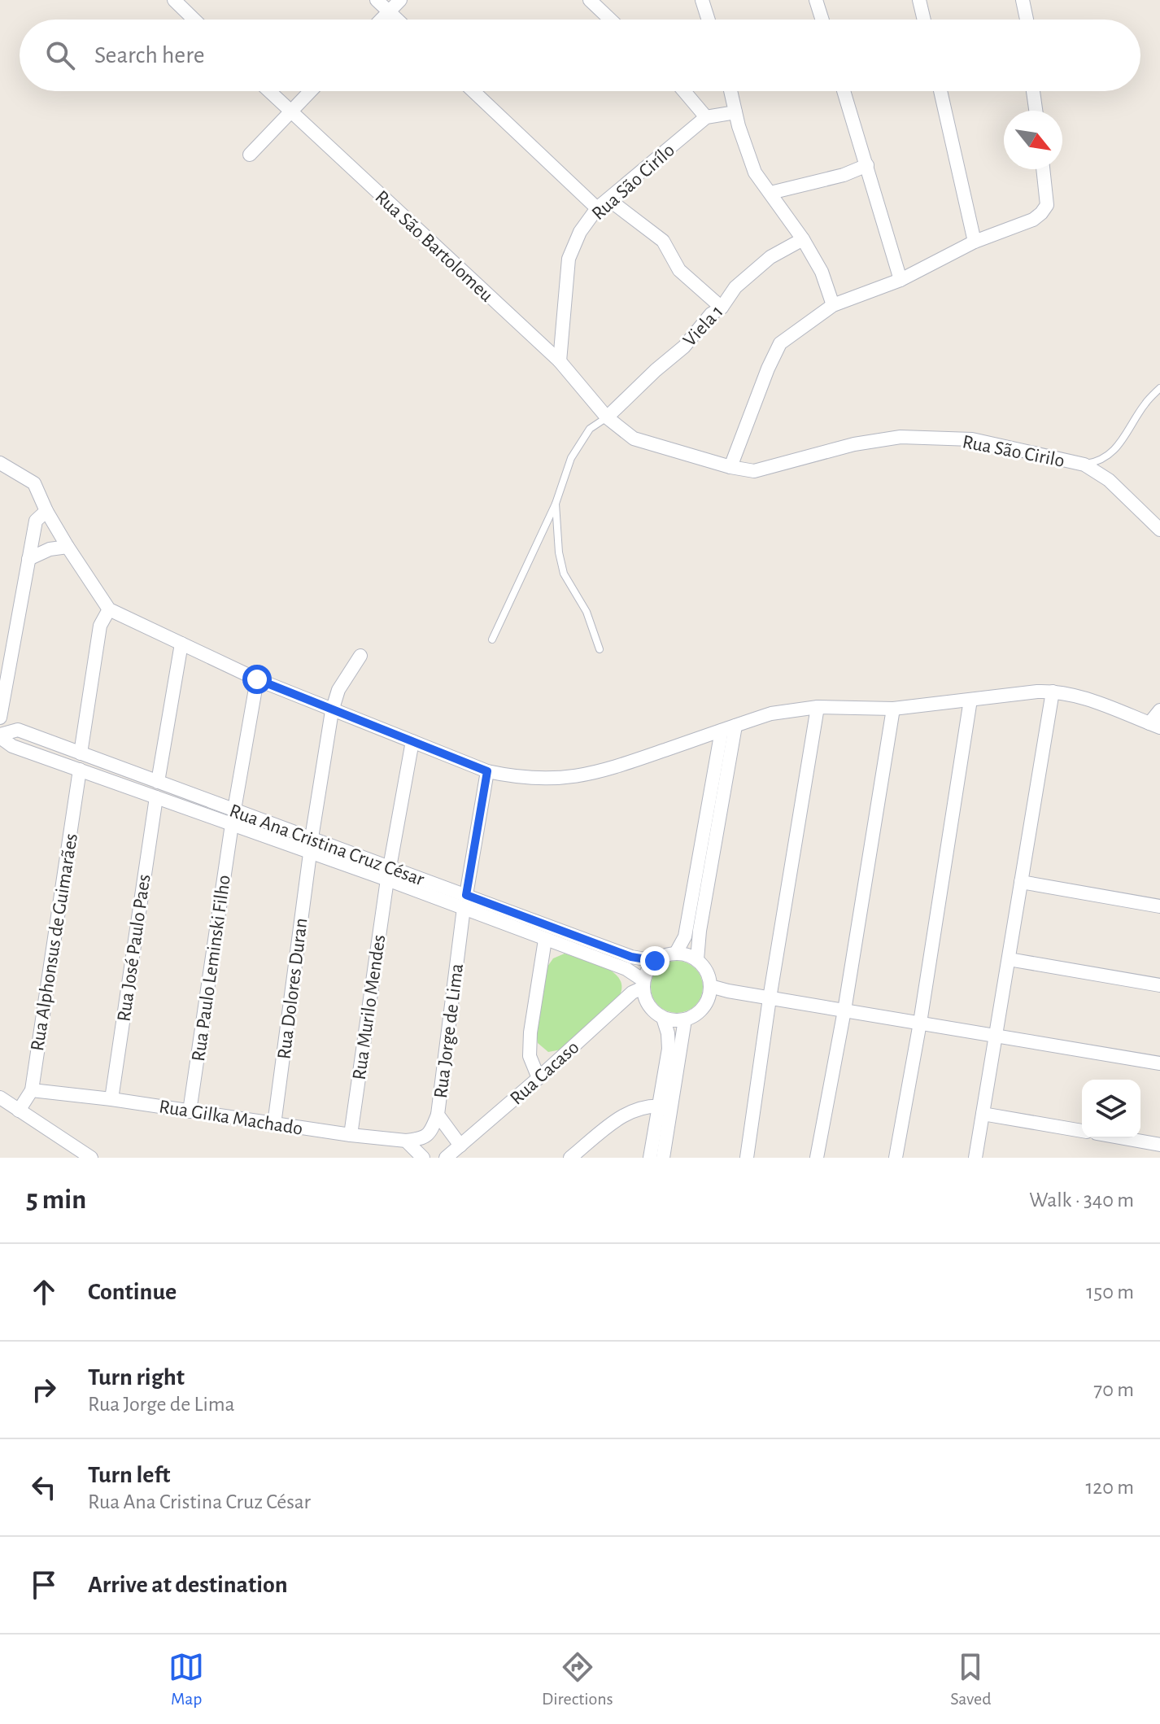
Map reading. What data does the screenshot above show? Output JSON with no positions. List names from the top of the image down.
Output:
{
  "streets": {
    "street": [
      "Rua São Cirílo",
      "Rua São Bartolomeu",
      "Viela 1",
      "Rua São Cirilo",
      "Rua Ana Cristina Cruz César",
      "Rua Alphonsus de Guimarães",
      "Rua José Paulo Paes",
      "Rua Paulo Leminski Filho",
      "Rua Dolores Duran",
      "Rua Murilo Mendes",
      "Rua Jorge de Lima",
      "Rua Cacaso",
      "Rua Gilka Machado"
    ]
  },
  "crossings": [
    ["Rua São Cirílo", "Rua São Bartolomeu"],
    ["Rua São Bartolomeu", "Viela 1"],
    ["Rua São Bartolomeu", "Rua São Cirilo"],
    ["Viela 1", "Rua São Cirilo"],
    ["Rua Ana Cristina Cruz César", "Rua Alphonsus de Guimarães"],
    ["Rua Ana Cristina Cruz César", "Rua José Paulo Paes"],
    ["Rua Ana Cristina Cruz César", "Rua Paulo Leminski Filho"],
    ["Rua Ana Cristina Cruz César", "Rua Dolores Duran"],
    ["Rua Ana Cristina Cruz César", "Rua Murilo Mendes"],
    ["Rua Ana Cristina Cruz César", "Rua Jorge de Lima"],
    ["Rua Ana Cristina Cruz César", "Rua Cacaso"],
    ["Rua Alphonsus de Guimarães", "Rua Gilka Machado"],
    ["Rua José Paulo Paes", "Rua Gilka Machado"],
    ["Rua Paulo Leminski Filho", "Rua Gilka Machado"],
    ["Rua Dolores Duran", "Rua Gilka Machado"],
    ["Rua Murilo Mendes", "Rua Gilka Machado"],
    ["Rua Jorge de Lima", "Rua Cacaso"]
  ],
  "north": "bottom right",
  "page": {
    "search": "Search here",
    "heading": ["5 min", "Walk · 340 m"],
    "list": [
      ["Continue", "150 m"],
      ["Turn right", "Rua Jorge de Lima", "70 m"],
      ["Turn left", "Rua Ana Cristina Cruz César", "120 m"],
      "Arrive at destination"
    ],
    "nav": ["Map", "Directions", "Saved"]
  }
}
